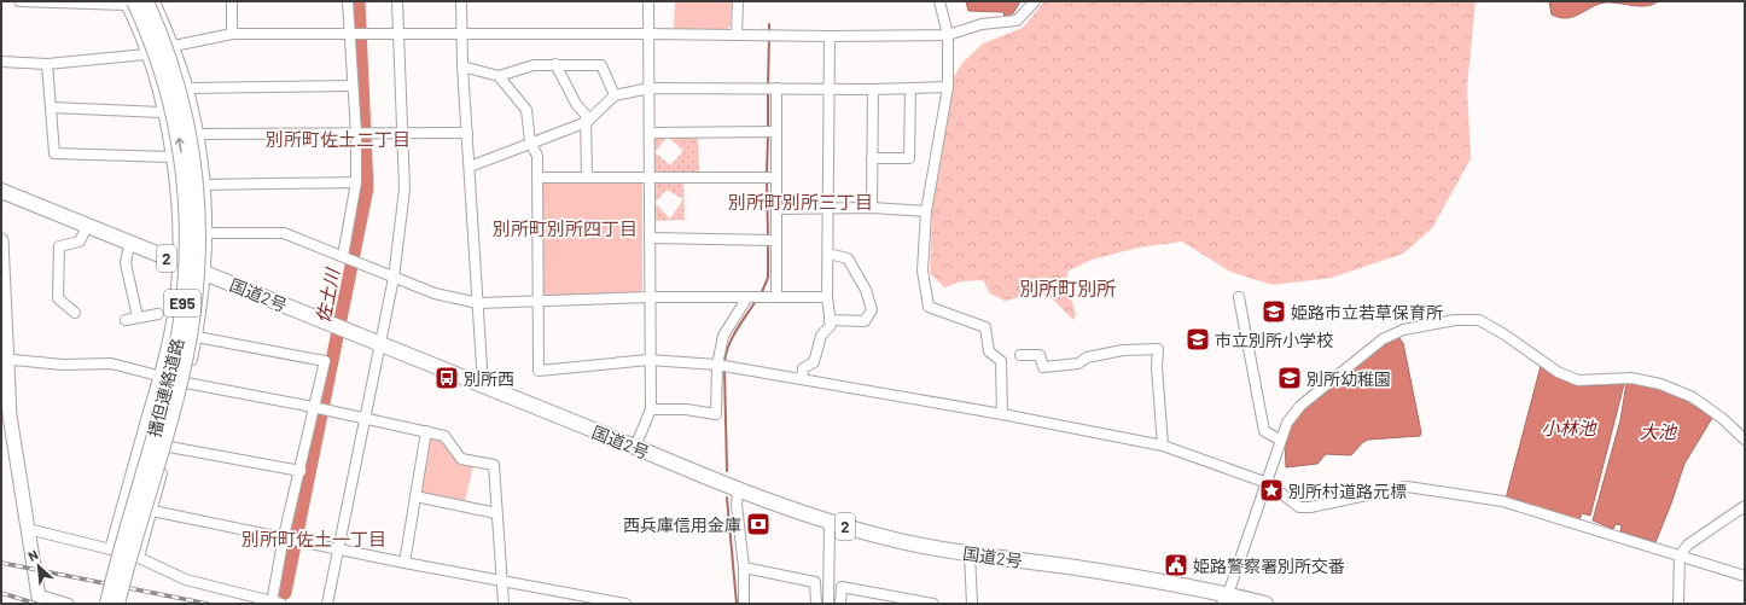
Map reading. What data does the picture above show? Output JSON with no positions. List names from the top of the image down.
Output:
{
  "streets": {
    "highway": [
      "2",
      "国道2号",
      "E95",
      "播但連絡道路"
    ]
  },
  "districts": [
    "別所町佐土二丁目",
    "別所町別所三丁目",
    "別所町別所四丁目",
    "別所町別所",
    "別所町佐土一丁目"
  ],
  "water": ["佐土川", "小林池", "大池"],
  "places": {
    "school or university": ["姫路市立若草保育所", "市立別所小学校", "別所幼稚園"],
    "bus stop": ["別所西"],
    "place": ["別所村道路元標"],
    "bank": ["西兵庫信用金庫"],
    "public building": ["姫路警察署別所交番"]
  },
  "north": "top left"
}
